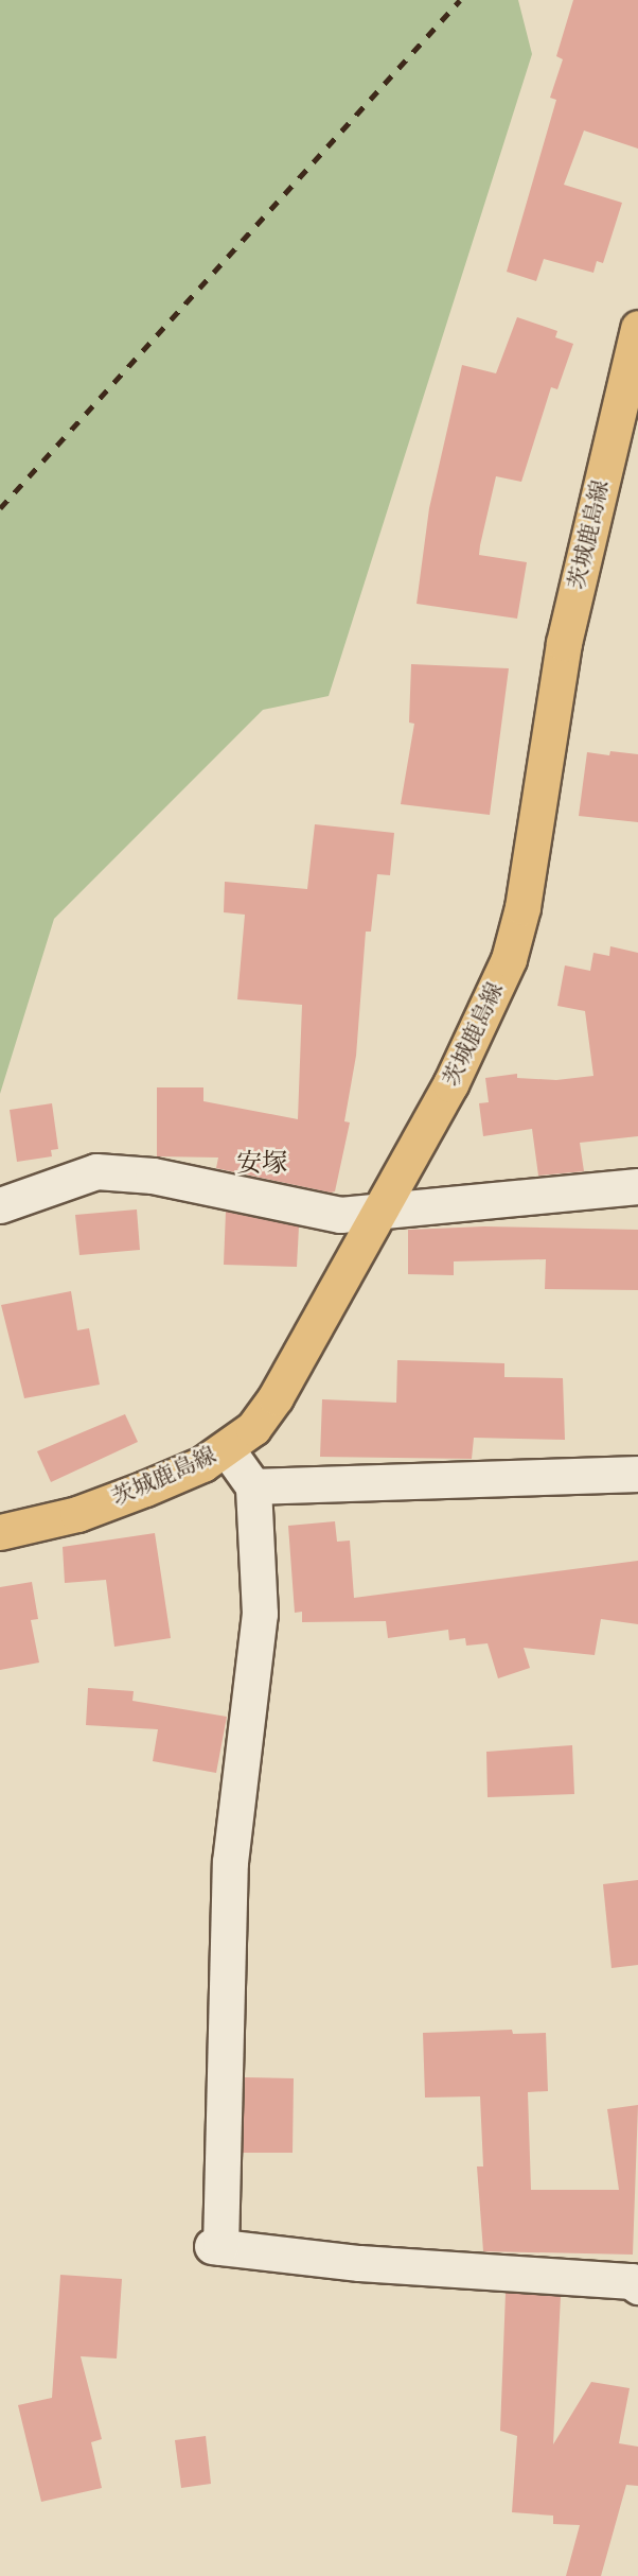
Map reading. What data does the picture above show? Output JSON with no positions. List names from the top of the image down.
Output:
{
  "streets": {
    "main road": ["茨城鹿島線"]
  },
  "districts": ["安塚"]
}
